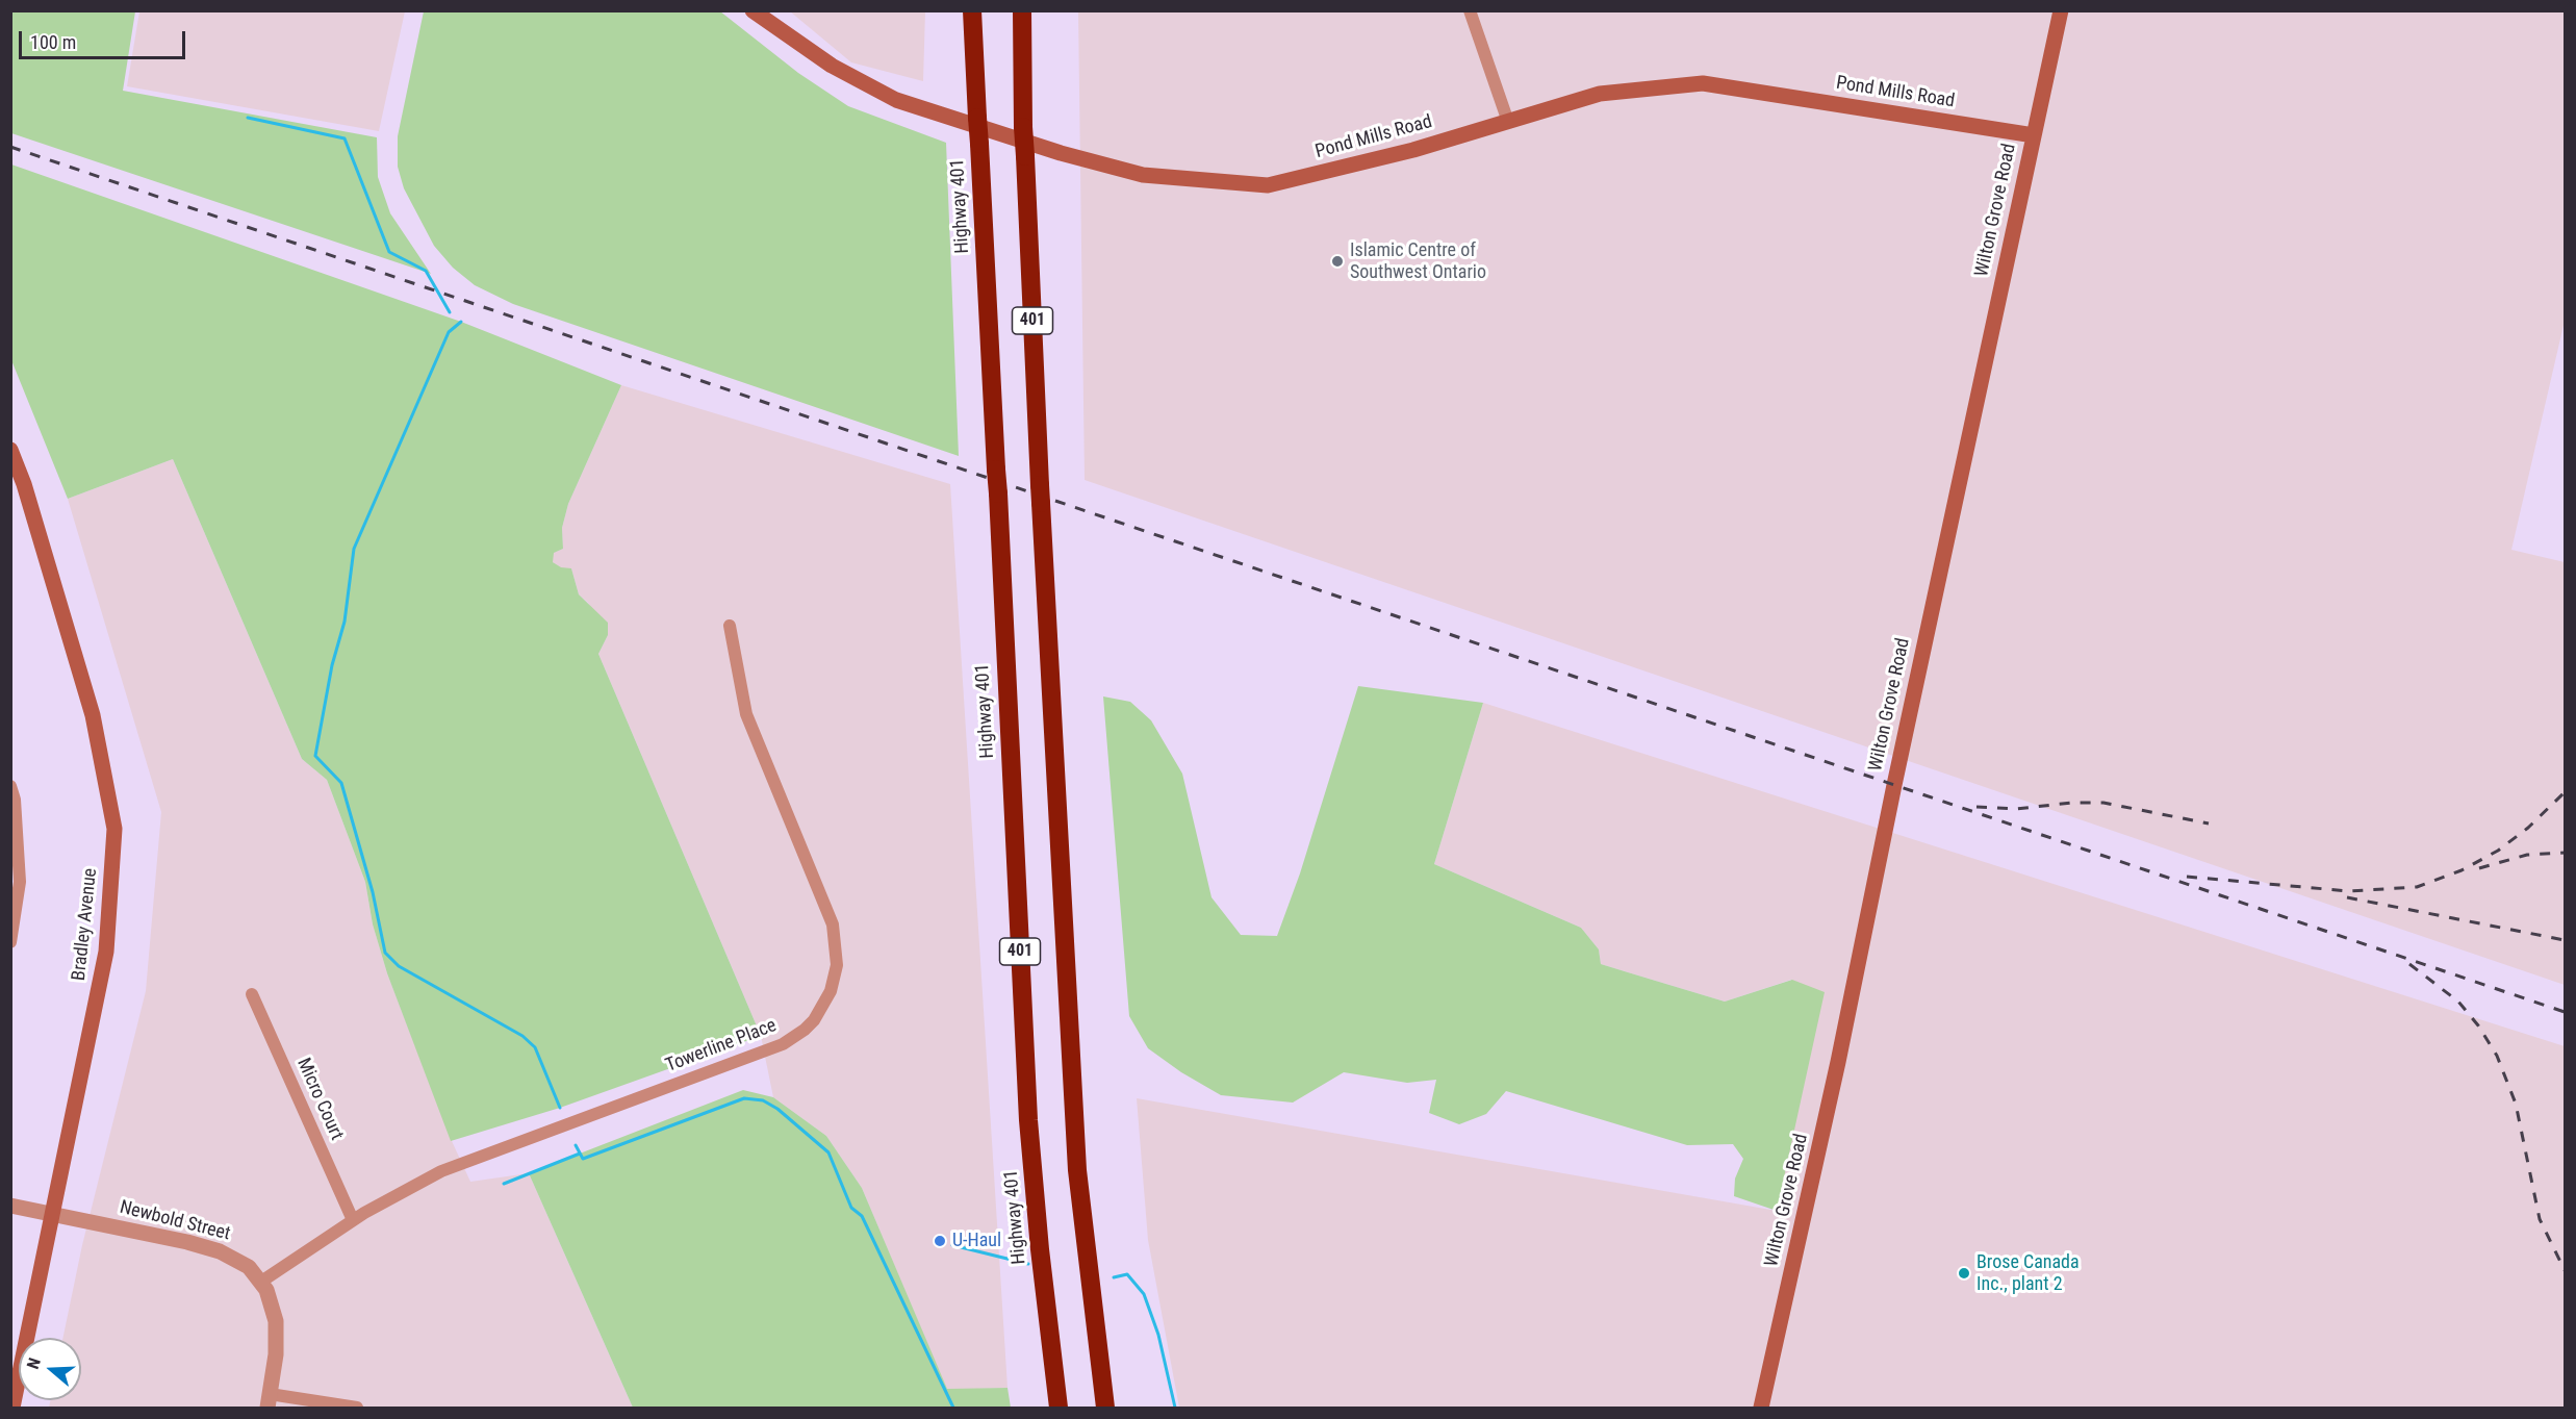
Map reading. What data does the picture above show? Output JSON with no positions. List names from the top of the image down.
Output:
{
  "streets": {
    "highway": ["Highway 401", "401"],
    "main road": ["Pond Mills Road", "Wilton Grove Road", "Bradley Avenue"],
    "street": ["Towerline Place", "Micro Court", "Newbold Street"]
  },
  "crossings": [
    ["Pond Mills Road", "Wilton Grove Road"],
    ["Bradley Avenue", "Newbold Street"],
    ["Towerline Place", "Micro Court"],
    ["Towerline Place", "Newbold Street"]
  ],
  "places": ["Islamic Centre of Southwest Ontario", "U-Haul", "Brose Canada Inc., plant 2"],
  "scale_bar": "100 m",
  "north": "left"
}
